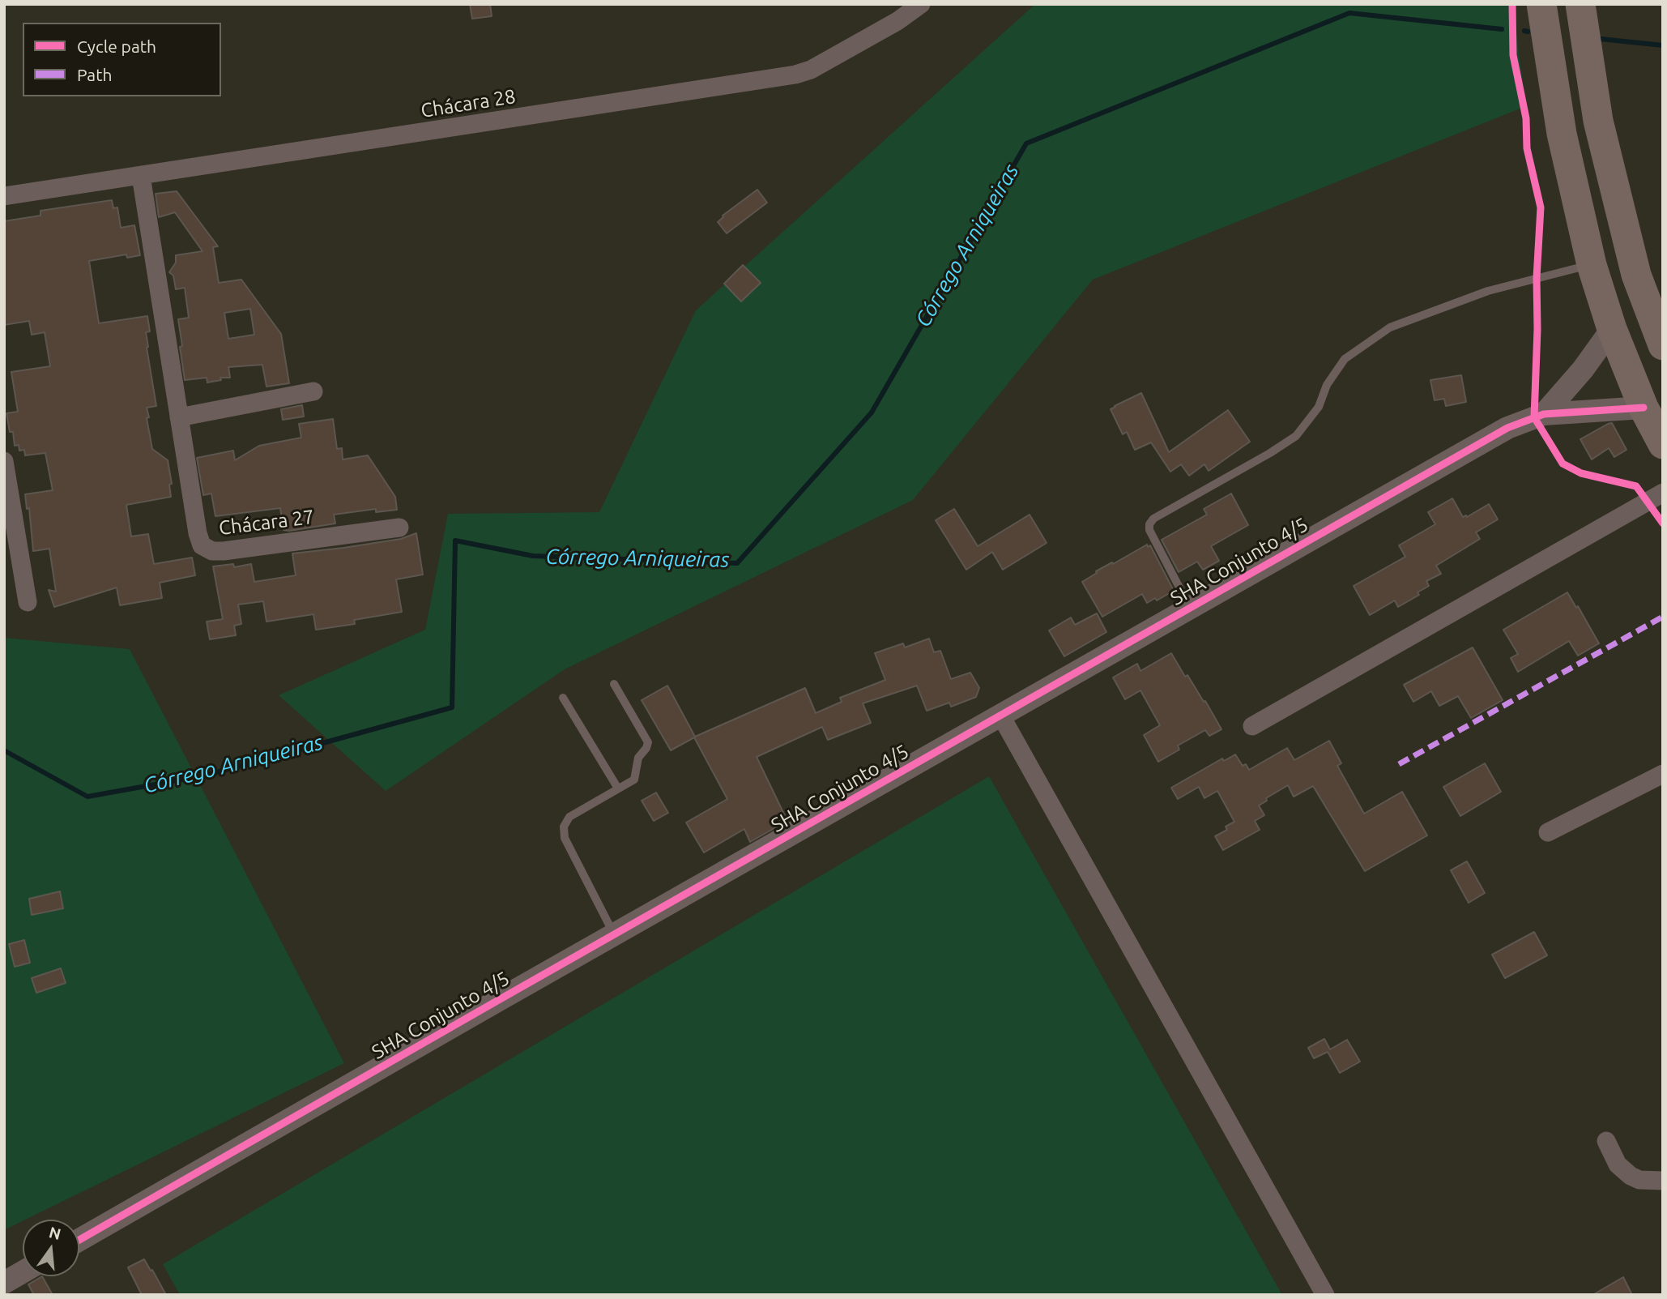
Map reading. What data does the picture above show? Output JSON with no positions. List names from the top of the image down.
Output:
{
  "streets": {
    "street": ["Chácara 28", "Chácara 27", "SHA Conjunto 4/5"]
  },
  "crossings": [
    ["Chácara 28", "Chácara 27"]
  ],
  "water": ["Córrego Arniqueiras"],
  "legend": ["Cycle path", "Path"],
  "north": "top"
}
